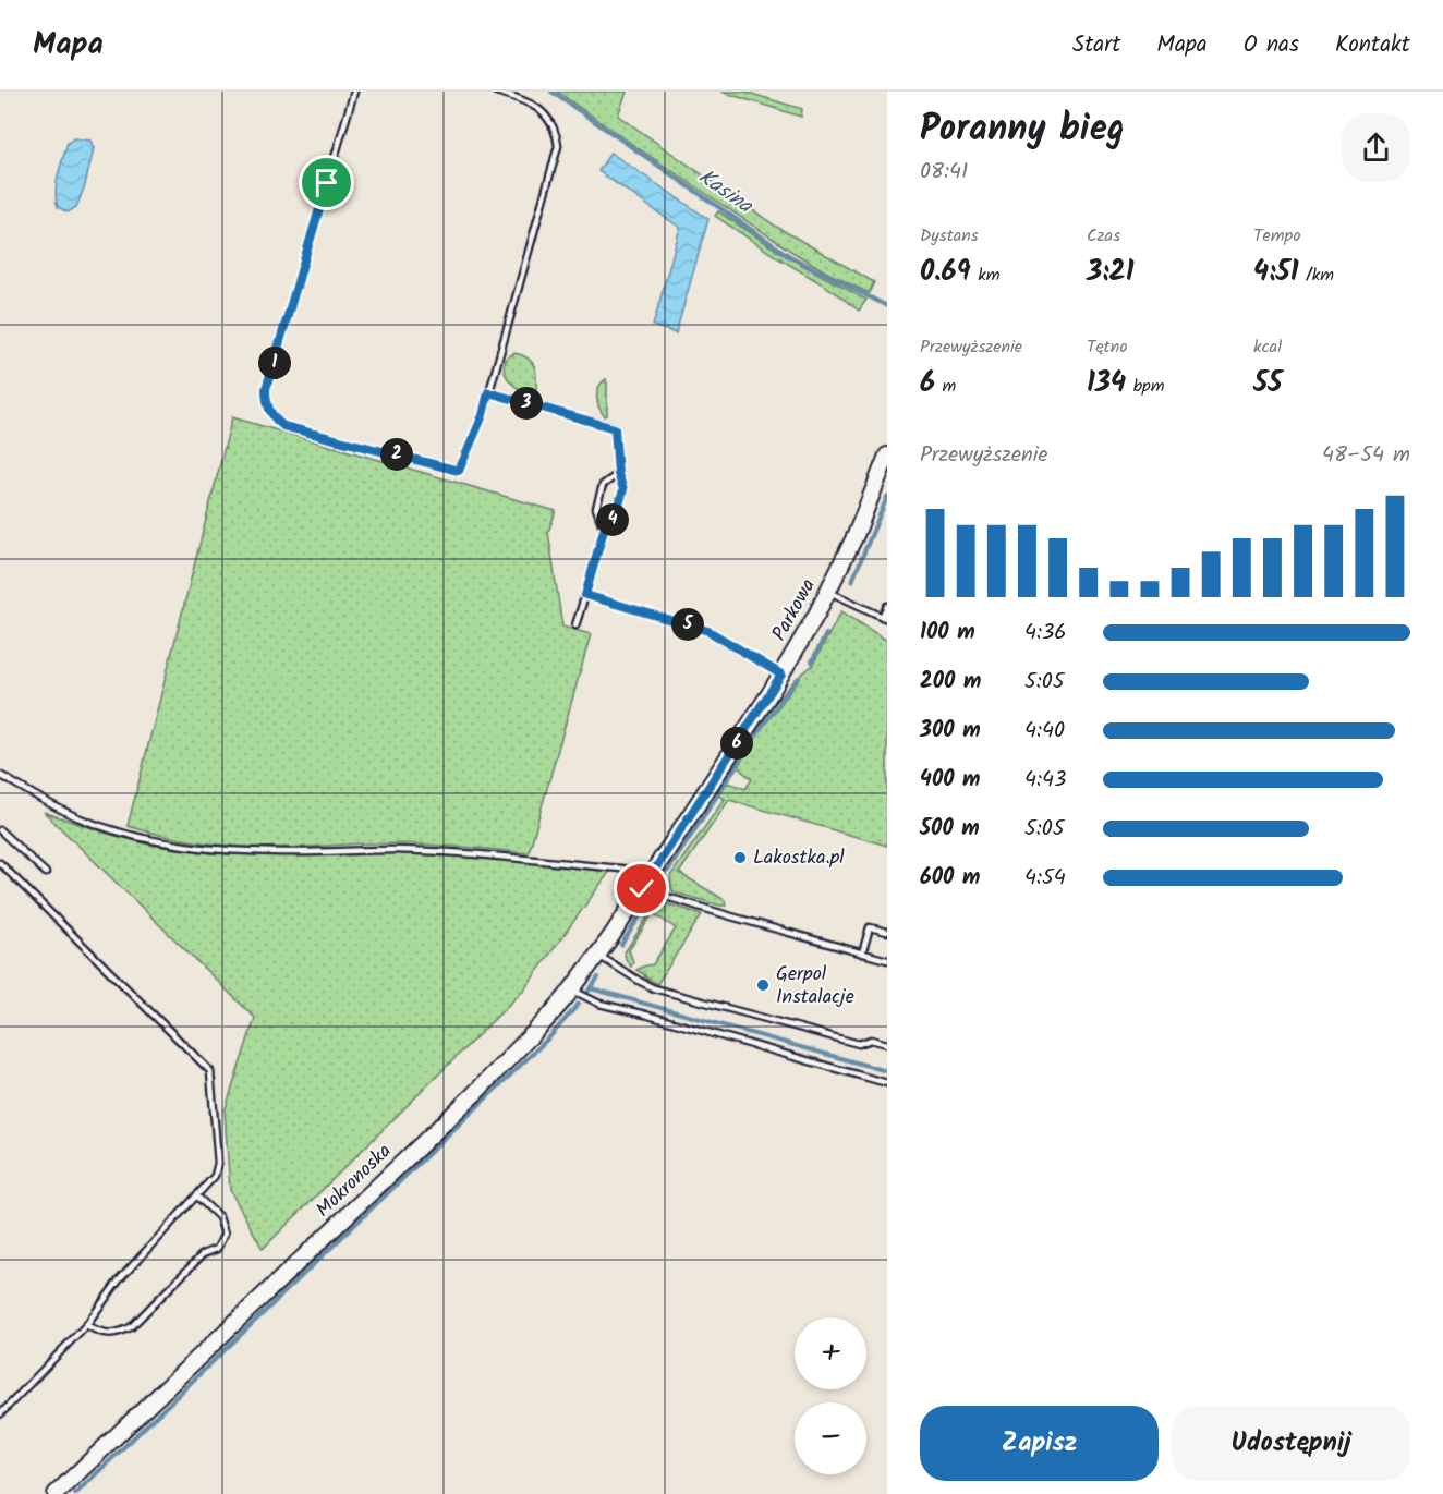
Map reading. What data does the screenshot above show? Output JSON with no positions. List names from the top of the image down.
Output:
{
  "streets": {
    "main road": ["Parkowa", "Mokronoska"]
  },
  "crossings": [
    ["Parkowa", "Mokronoska"]
  ],
  "water": ["Kasina"],
  "places": ["Lakostka.pl", "Gerpol Instalacje"],
  "page": {
    "header": "Mapa",
    "nav": [
      "Start",
      "Mapa",
      "O nas",
      "Kontakt"
    ],
    "heading": ["Poranny bieg", "08:41"],
    "stats": [
      ["Dystans", "0.69 km"],
      ["Czas", "3:21"],
      ["Tempo", "4:51 /km"],
      ["Przewyższenie", "6 m"],
      ["Tętno", "134 bpm"],
      ["kcal", "55"]
    ],
    "pins": [
      "1",
      "3",
      "2",
      "4",
      "5",
      "6"
    ],
    "chart": ["Przewyższenie", "48–54 m"],
    "list": [
      {
        "name": "100 m",
        "note": "4:36"
      },
      {
        "name": "200 m",
        "note": "5:05"
      },
      {
        "name": "300 m",
        "note": "4:40"
      },
      {
        "name": "400 m",
        "note": "4:43"
      },
      {
        "name": "500 m",
        "note": "5:05"
      },
      {
        "name": "600 m",
        "note": "4:54"
      }
    ],
    "map_buttons": ["+", "−"],
    "buttons": ["Zapisz", "Udostępnij"]
  }
}
